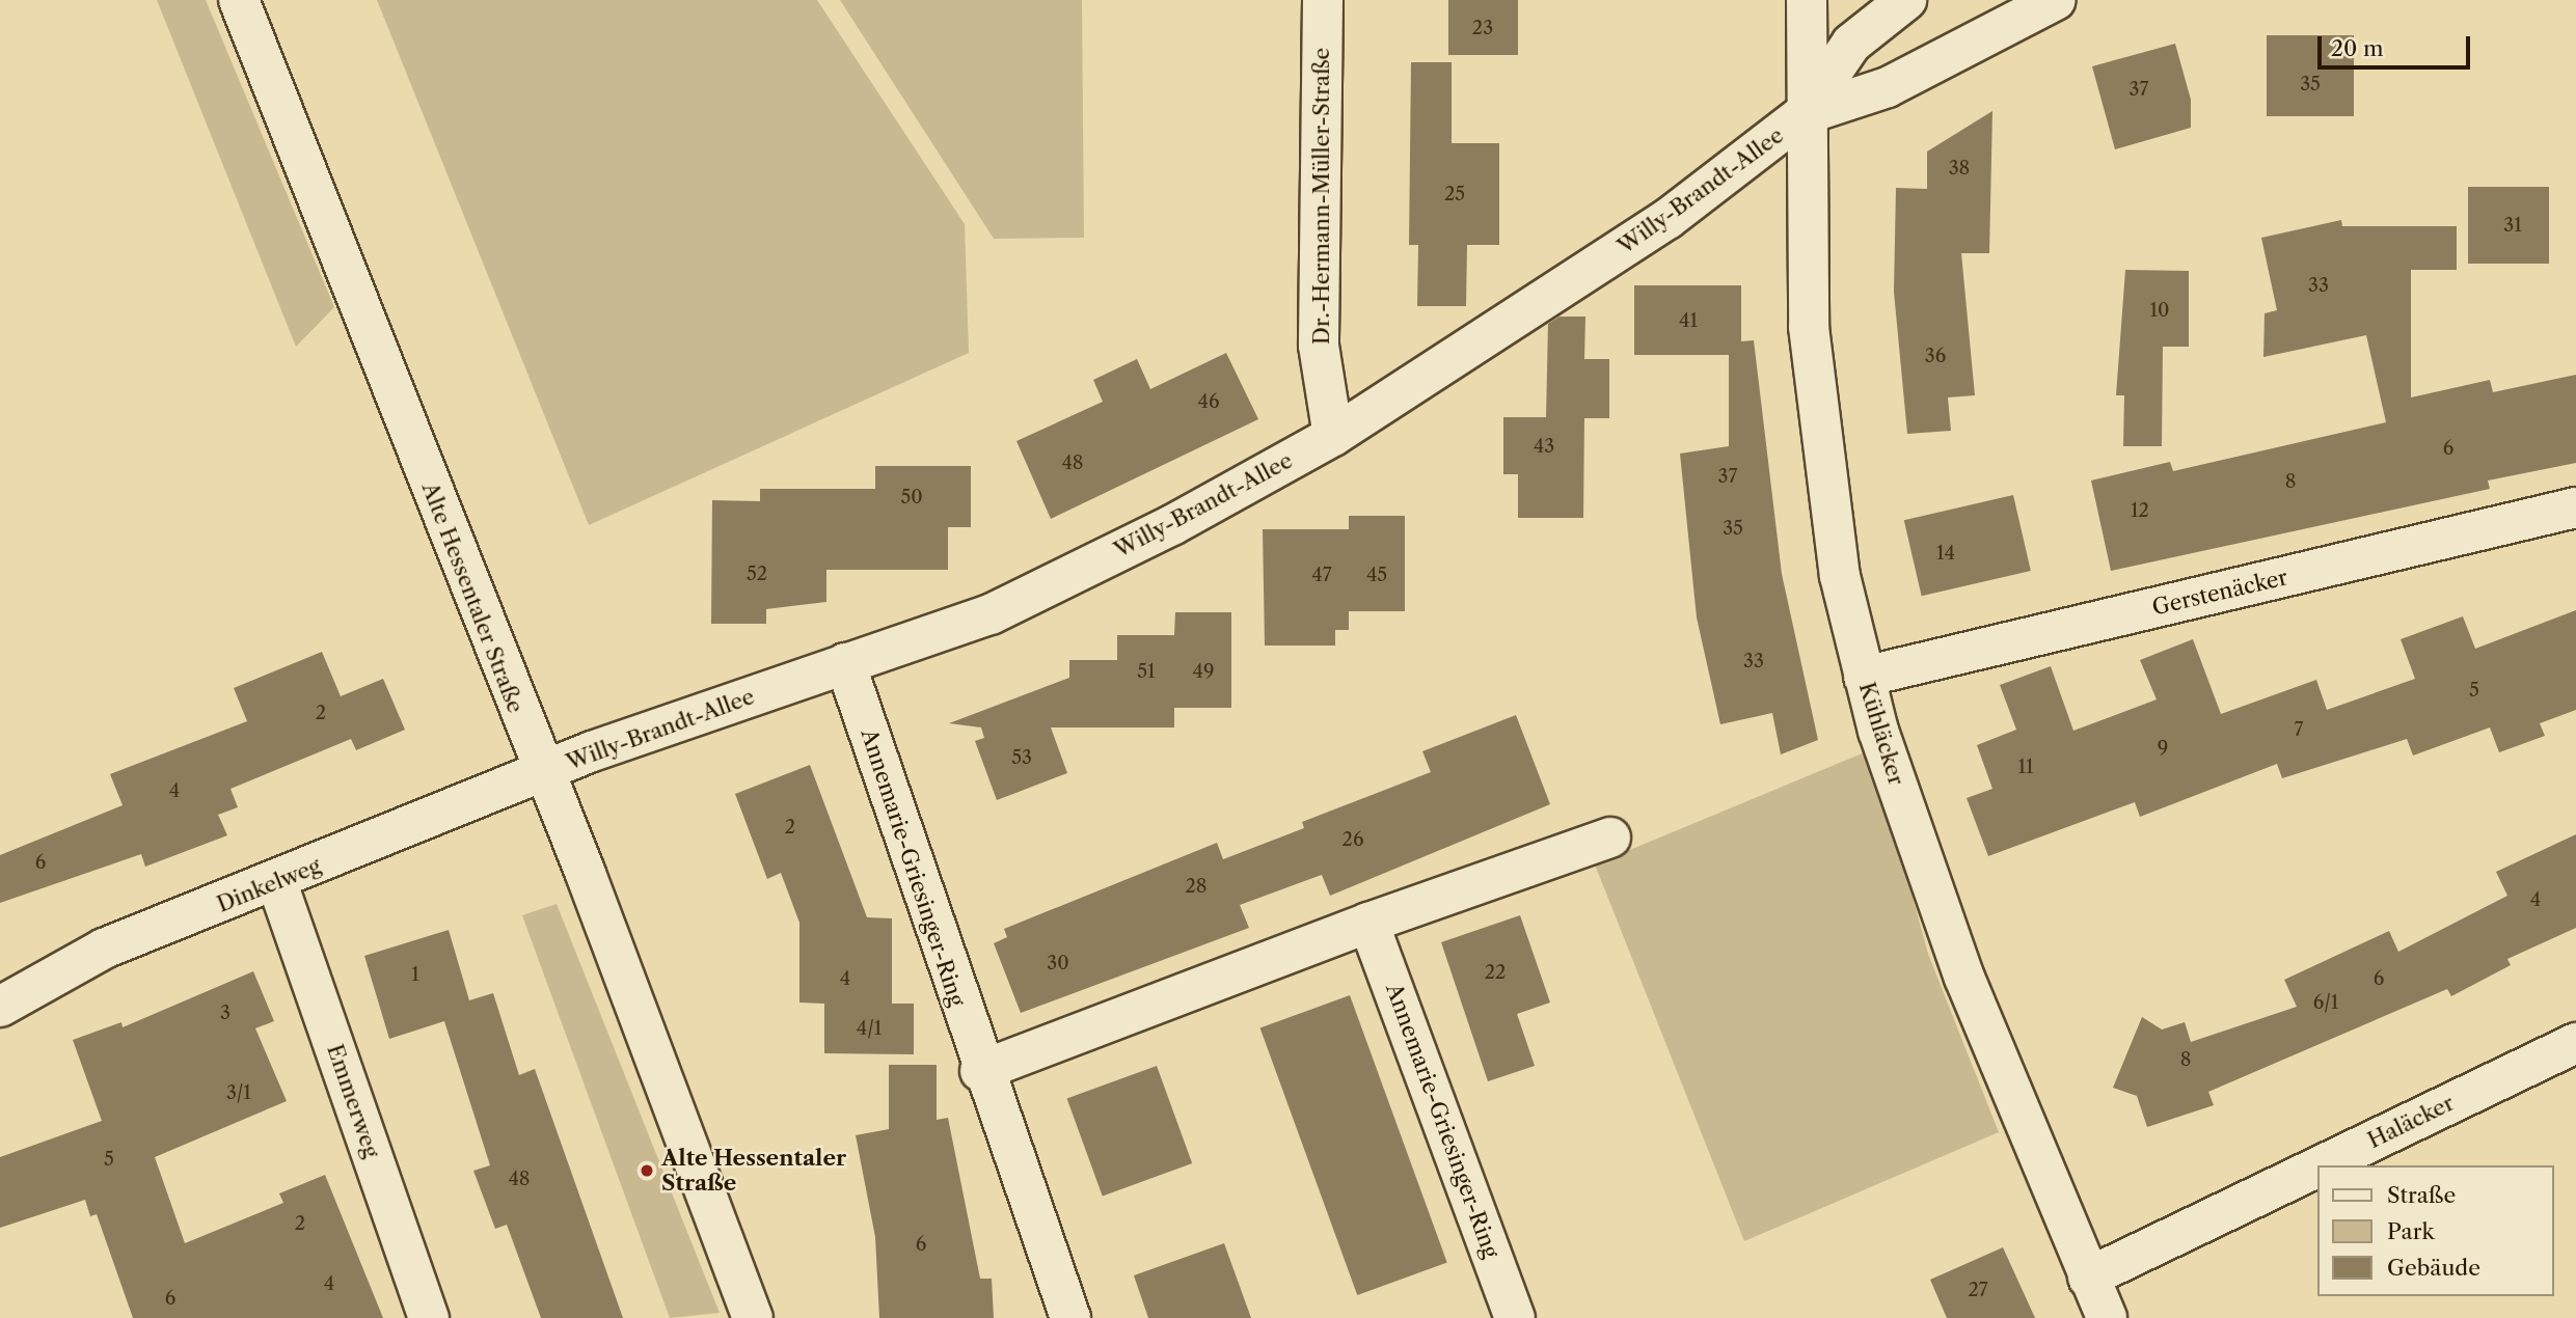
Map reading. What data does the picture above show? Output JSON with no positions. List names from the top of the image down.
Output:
{
  "streets": {
    "street": [
      "Willy-Brandt-Allee",
      "Dr.-Hermann-Müller-Straße",
      "Gerstenäcker",
      "Alte Hessentaler Straße",
      "Kühläcker",
      "Annemarie-Griesinger-Ring",
      "Dinkelweg",
      "Emmerweg",
      "Haläcker"
    ]
  },
  "crossings": [
    ["Willy-Brandt-Allee", "Dr.-Hermann-Müller-Straße"],
    ["Willy-Brandt-Allee", "Alte Hessentaler Straße"],
    ["Willy-Brandt-Allee", "Kühläcker"],
    ["Willy-Brandt-Allee", "Annemarie-Griesinger-Ring"],
    ["Willy-Brandt-Allee", "Dinkelweg"],
    ["Gerstenäcker", "Kühläcker"],
    ["Alte Hessentaler Straße", "Dinkelweg"],
    ["Kühläcker", "Haläcker"],
    ["Dinkelweg", "Emmerweg"]
  ],
  "places": ["Alte Hessentaler Straße"],
  "house_numbers": [
    "23",
    "35",
    "37",
    "38",
    "25",
    "31",
    "33",
    "10",
    "41",
    "36",
    "46",
    "43",
    "6",
    "48",
    "37",
    "8",
    "50",
    "12",
    "35",
    "14",
    "52",
    "47",
    "45",
    "33",
    "51",
    "49",
    "5",
    "2",
    "7",
    "9",
    "53",
    "11",
    "4",
    "2",
    "26",
    "6",
    "28",
    "4",
    "30",
    "22",
    "1",
    "4",
    "6",
    "6/1",
    "3",
    "4/1",
    "8",
    "3/1",
    "5",
    "48",
    "2",
    "6",
    "4",
    "27",
    "6"
  ],
  "legend": ["Straße", "Park", "Gebäude"],
  "scale_bar": "20 m"
}
